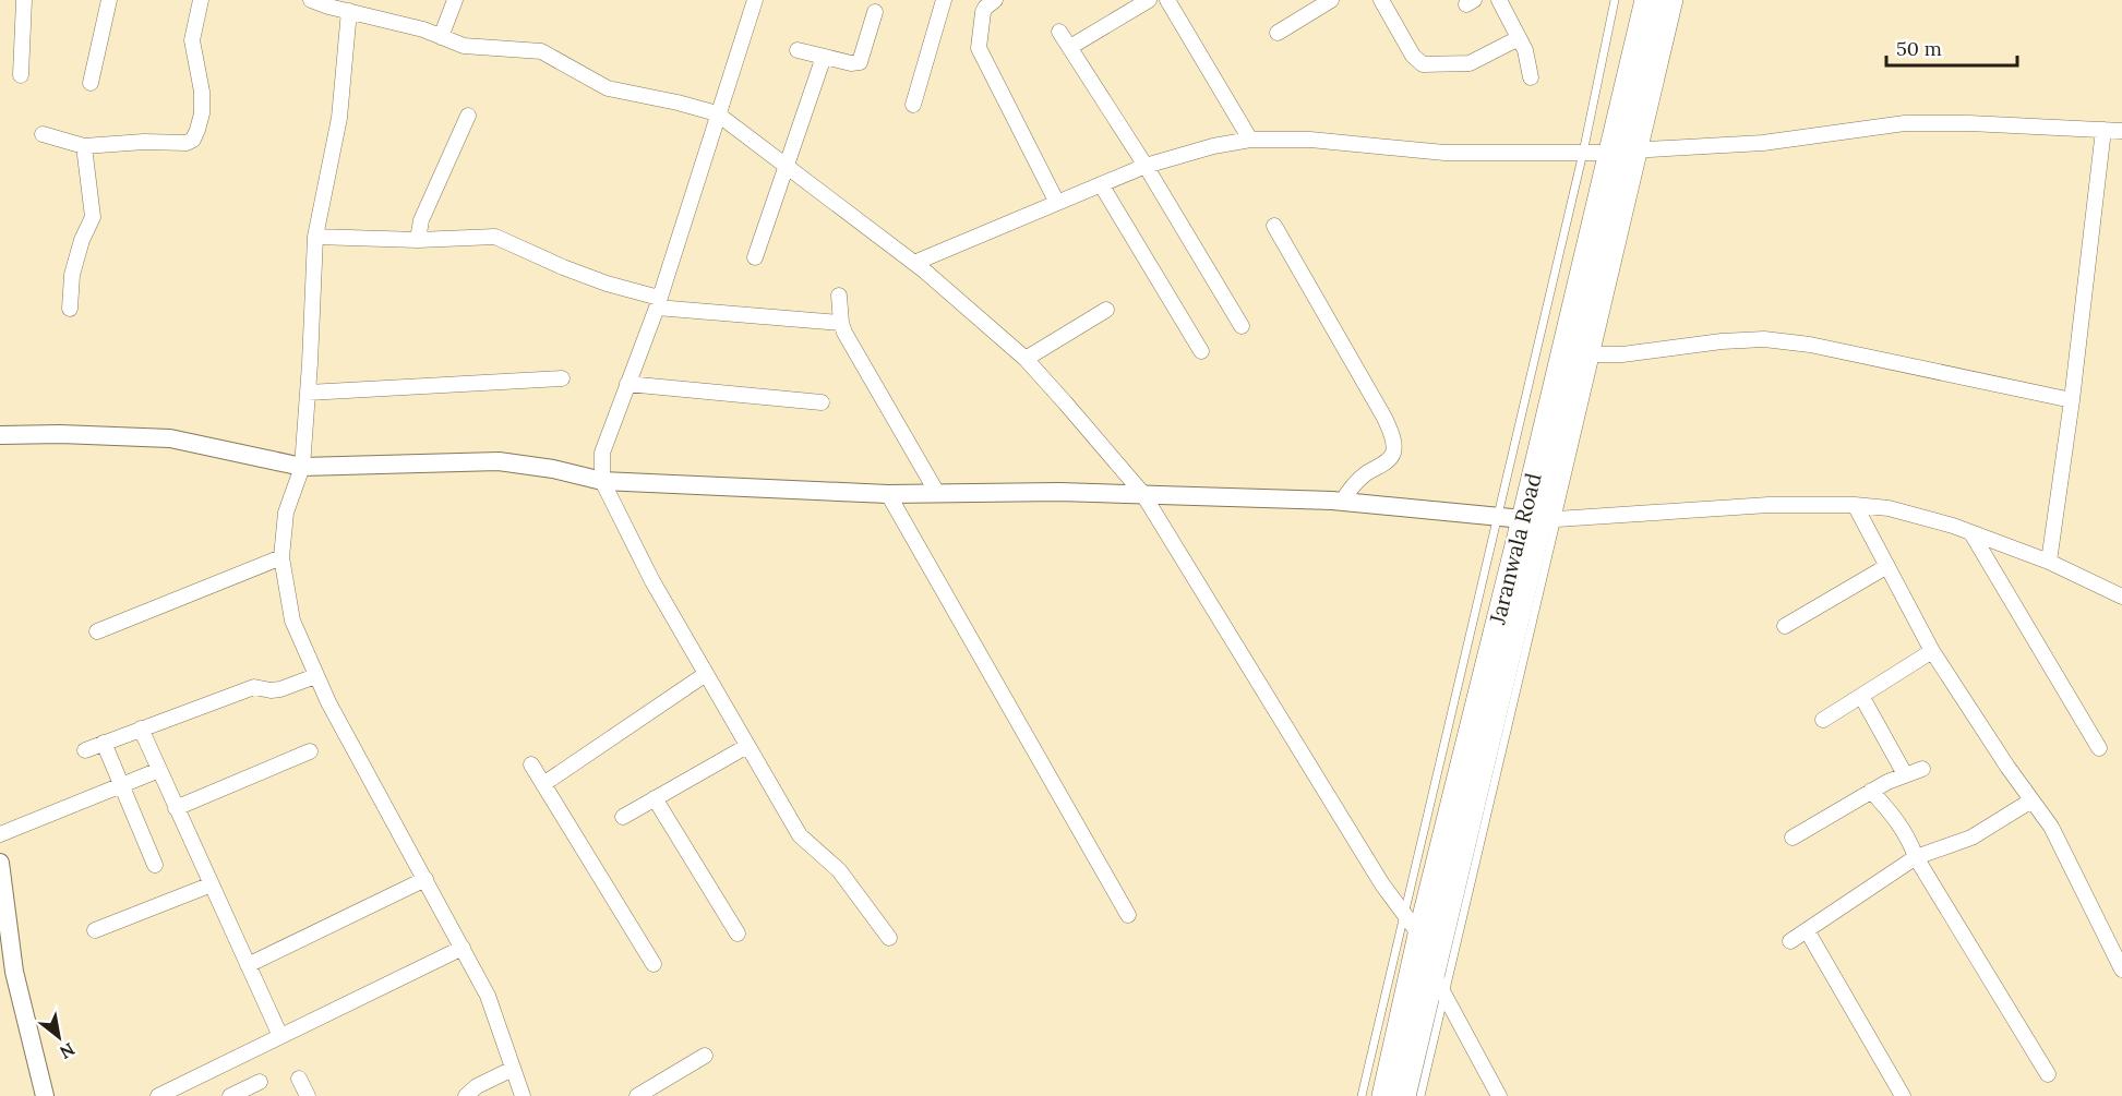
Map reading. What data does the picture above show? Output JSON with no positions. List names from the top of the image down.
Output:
{
  "streets": {
    "main road": ["Jaranwala Road"]
  },
  "scale_bar": "50 m",
  "north": "bottom right"
}
